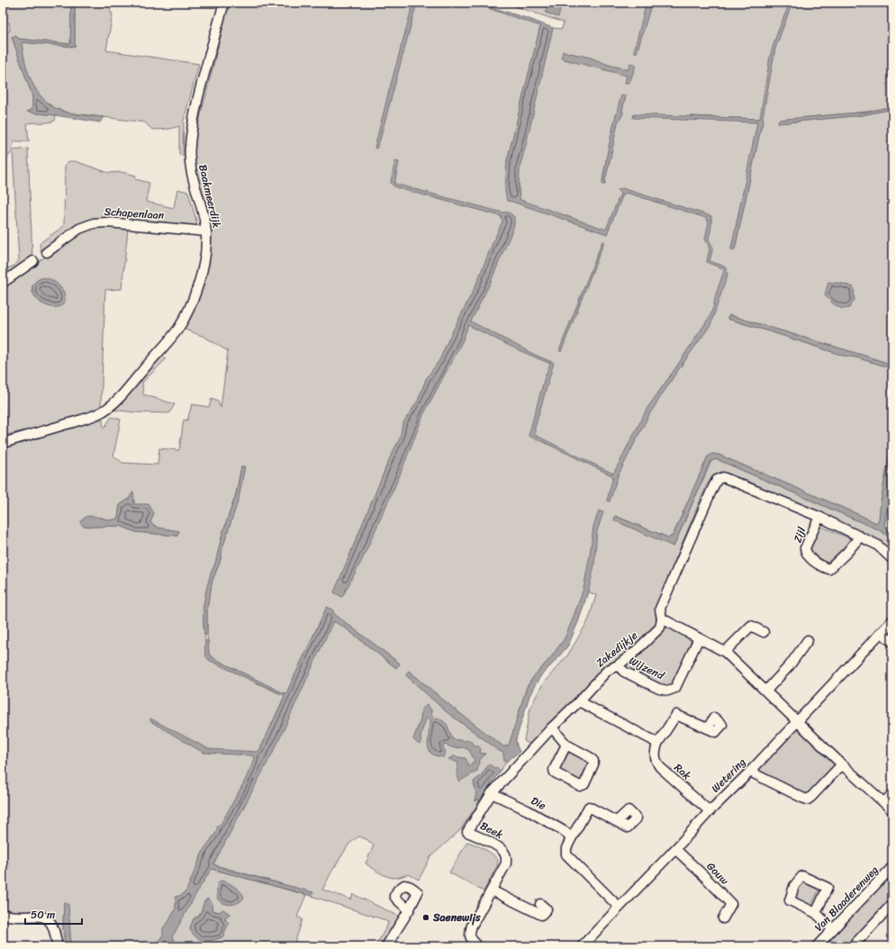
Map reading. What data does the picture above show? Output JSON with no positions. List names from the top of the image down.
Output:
{
  "streets": {
    "street": [
      "Baakmeerdijk",
      "Schapenlaan",
      "Zijl",
      "Zakedijkje",
      "Wijzend",
      "Rak",
      "Wetering",
      "Die",
      "Beek",
      "Gouw",
      "Van Blaaderenweg"
    ]
  },
  "crossings": [
    ["Baakmeerdijk", "Schapenlaan"],
    ["Zijl", "Zakedijkje"],
    ["Zakedijkje", "Wijzend"],
    ["Zakedijkje", "Die"],
    ["Zakedijkje", "Beek"],
    ["Rak", "Wetering"],
    ["Wetering", "Gouw"]
  ],
  "places": ["Saenewijs"],
  "scale_bar": "50 m"
}
